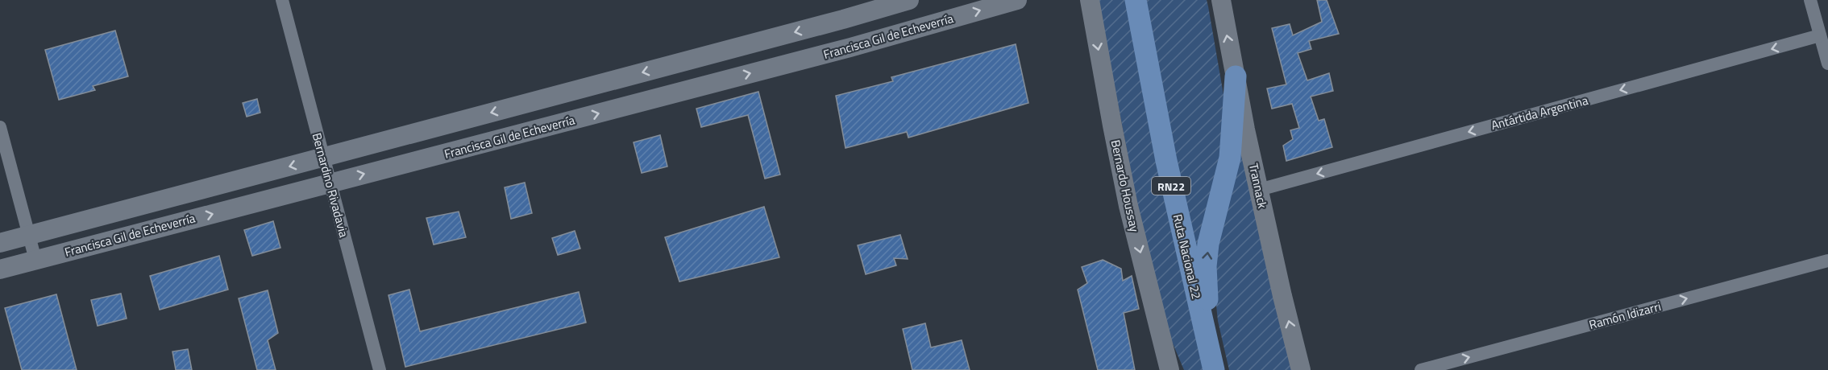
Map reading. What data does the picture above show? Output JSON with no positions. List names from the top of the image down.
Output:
{
  "streets": {
    "main road": ["RN22", "Ruta Nacional 22"],
    "street": [
      "Francisca Gil de Echeverría",
      "Antártida Argentina",
      "Bernardino Rivadavia",
      "Bernardo Houssay",
      "Trannack",
      "Ramón Idizarri"
    ]
  },
  "crossings": [
    ["Francisca Gil de Echeverría", "Bernardino Rivadavia"],
    ["Antártida Argentina", "Trannack"]
  ],
  "one_way": [
    "Antártida Argentina",
    "Bernardo Houssay",
    "Trannack",
    "Ramón Idizarri"
  ]
}
